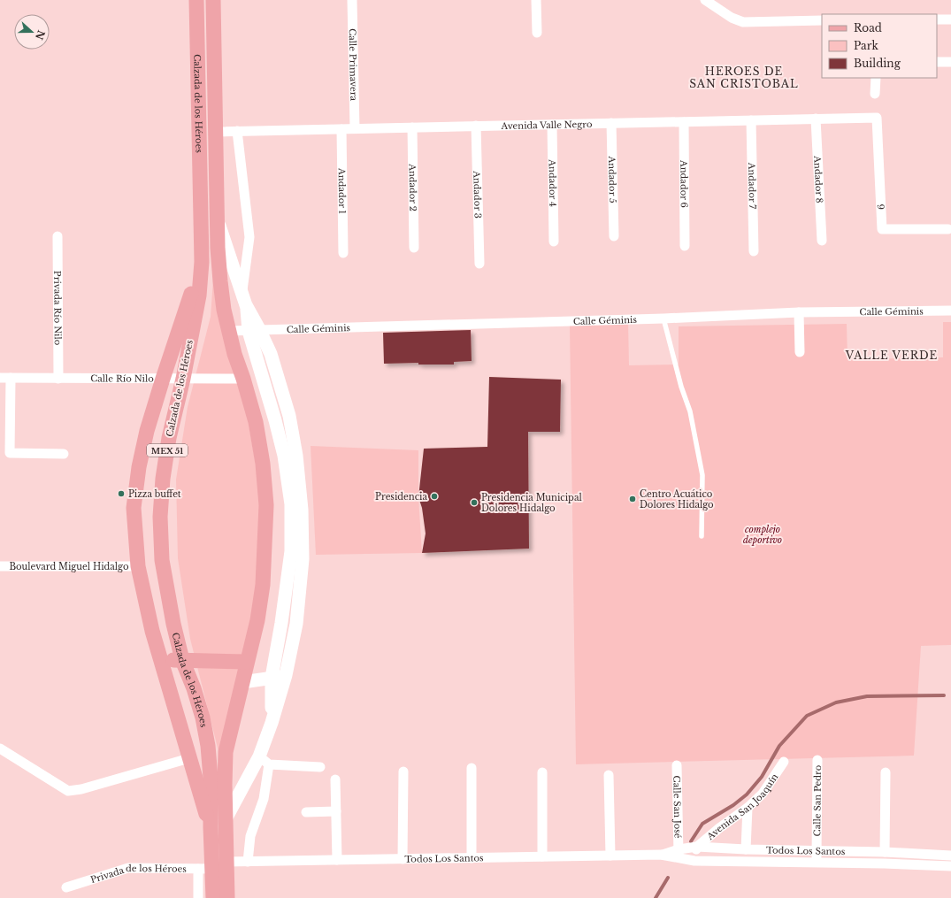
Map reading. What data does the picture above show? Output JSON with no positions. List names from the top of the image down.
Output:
{
  "streets": {
    "main road": ["Calzada de los Héroes", "MEX 51"],
    "street": [
      "Calle Primavera",
      "Avenida Valle Negro",
      "Andador 5",
      "Andador 8",
      "Andador 4",
      "Andador 6",
      "Andador 7",
      "Andador 2",
      "Andador 1",
      "Andador 3",
      "9",
      "Privada Río Nilo",
      "Calle Géminis",
      "Calle Río Nilo",
      "Boulevard Miguel Hidalgo",
      "Calle San Pedro",
      "Avenida San Joaquín",
      "Calle San José",
      "Todos Los Santos",
      "Privada de los Héroes"
    ]
  },
  "crossings": [
    ["Calle Primavera", "Avenida Valle Negro"],
    ["Calzada de los Héroes", "Avenida Valle Negro"],
    ["Calzada de los Héroes", "Calle Géminis"],
    ["Calzada de los Héroes", "Calle Río Nilo"],
    ["Calzada de los Héroes", "Todos Los Santos"],
    ["Calzada de los Héroes", "Privada de los Héroes"],
    ["Avenida Valle Negro", "Andador 5"],
    ["Avenida Valle Negro", "Andador 8"],
    ["Avenida Valle Negro", "Andador 4"],
    ["Avenida Valle Negro", "Andador 6"],
    ["Avenida Valle Negro", "Andador 7"],
    ["Avenida Valle Negro", "Andador 2"],
    ["Avenida Valle Negro", "Andador 1"],
    ["Avenida Valle Negro", "Andador 3"],
    ["Avenida Valle Negro", "9"],
    ["Privada Río Nilo", "Calle Río Nilo"],
    ["Calle San Pedro", "Todos Los Santos"],
    ["Avenida San Joaquín", "Todos Los Santos"],
    ["Calle San José", "Todos Los Santos"]
  ],
  "districts": ["HEROES DE SAN CRISTOBAL", "VALLE VERDE"],
  "parks": ["complejo deportivo"],
  "places": [
    "Pizza buffet",
    "Presidencia",
    "Centro Acuático Dolores Hidalgo",
    "Presidencia Municipal Dolores Hidalgo"
  ],
  "legend": ["Road", "Park", "Building"],
  "north": "right"
}
